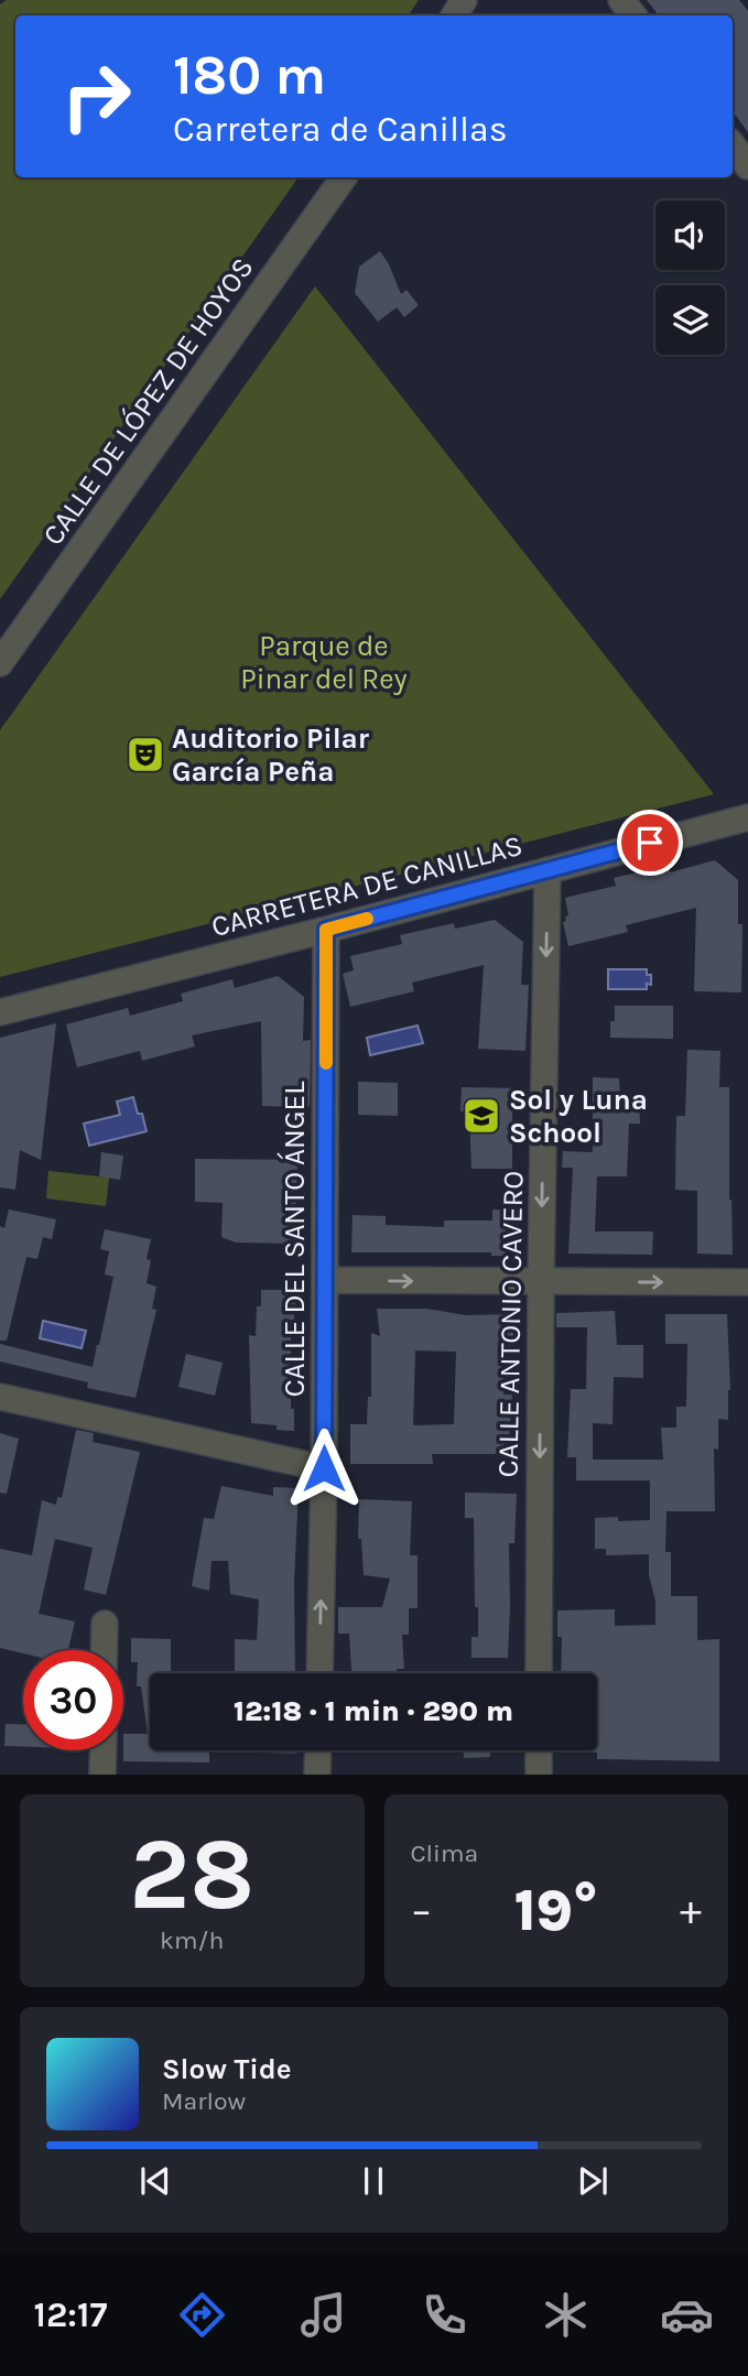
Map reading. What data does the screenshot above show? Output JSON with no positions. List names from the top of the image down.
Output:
{
  "streets": {
    "street": [
      "CALLE DE LÓPEZ DE HOYOS",
      "CARRETERA DE CANILLAS",
      "CALLE DEL SANTO ÁNGEL",
      "CALLE ANTONIO CAVERO"
    ]
  },
  "crossings": [
    ["CARRETERA DE CANILLAS", "CALLE DEL SANTO ÁNGEL"],
    ["CARRETERA DE CANILLAS", "CALLE ANTONIO CAVERO"]
  ],
  "one_way": ["CALLE ANTONIO CAVERO"],
  "parks": ["Parque de Pinar del Rey"],
  "places": {
    "theatre": ["Auditorio Pilar García Peña"],
    "school or university": ["Sol y Luna School"]
  },
  "page": {
    "turn": ["180 m", "Carretera de Canillas"],
    "limit": "30",
    "trip": "12:18 · 1 min · 290 m",
    "tile": [
      ["28", "km/h"],
      "Clima"
    ],
    "heat": ["−", "19°", "+"],
    "song": ["Slow Tide", "Marlow"],
    "tabs": "12:17"
  }
}
